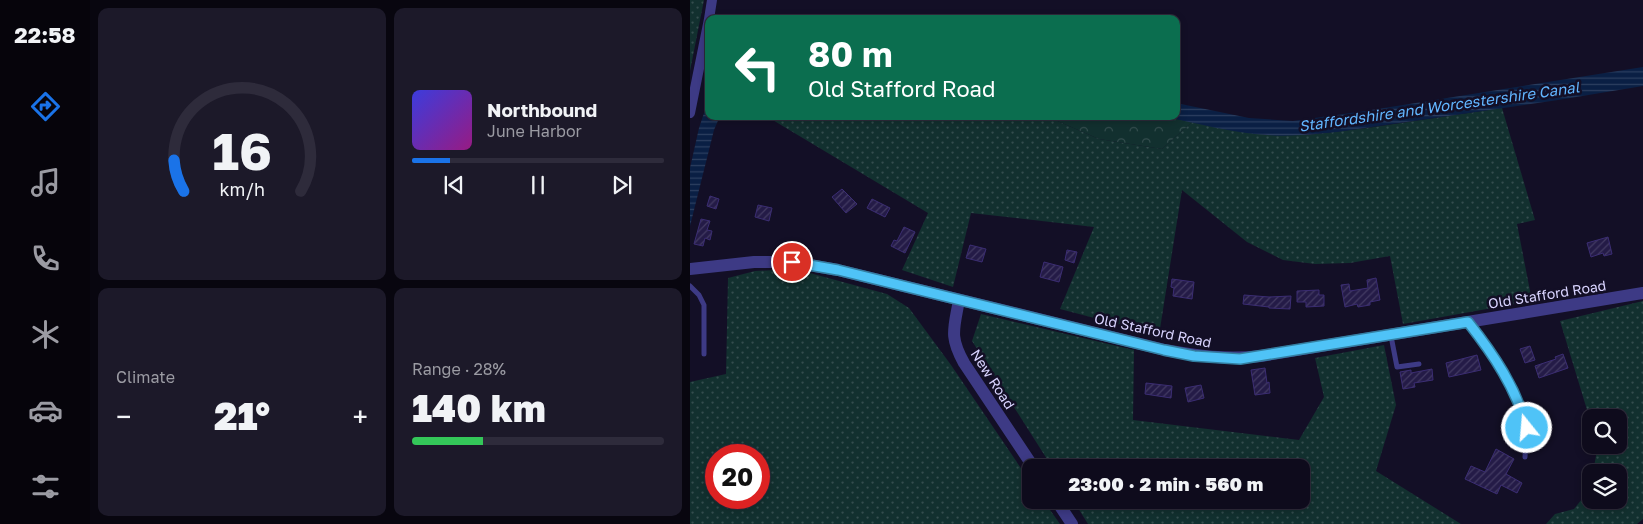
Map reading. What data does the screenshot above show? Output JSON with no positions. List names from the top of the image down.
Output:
{
  "streets": {
    "street": ["Old Stafford Road", "New Road"]
  },
  "crossings": [
    ["Old Stafford Road", "New Road"]
  ],
  "water": ["Staffordshire and Worcestershire Canal"],
  "page": {
    "tabs": "22:58",
    "turn": ["80 m", "Old Stafford Road"],
    "song": ["Northbound", "June Harbor"],
    "tile": [
      "Climate",
      ["Range · 28%", "140 km"]
    ],
    "heat": ["−", "21°", "+"],
    "limit": "20",
    "trip": "23:00 · 2 min · 560 m",
    "gauge": ["16", "km/h"]
  }
}
